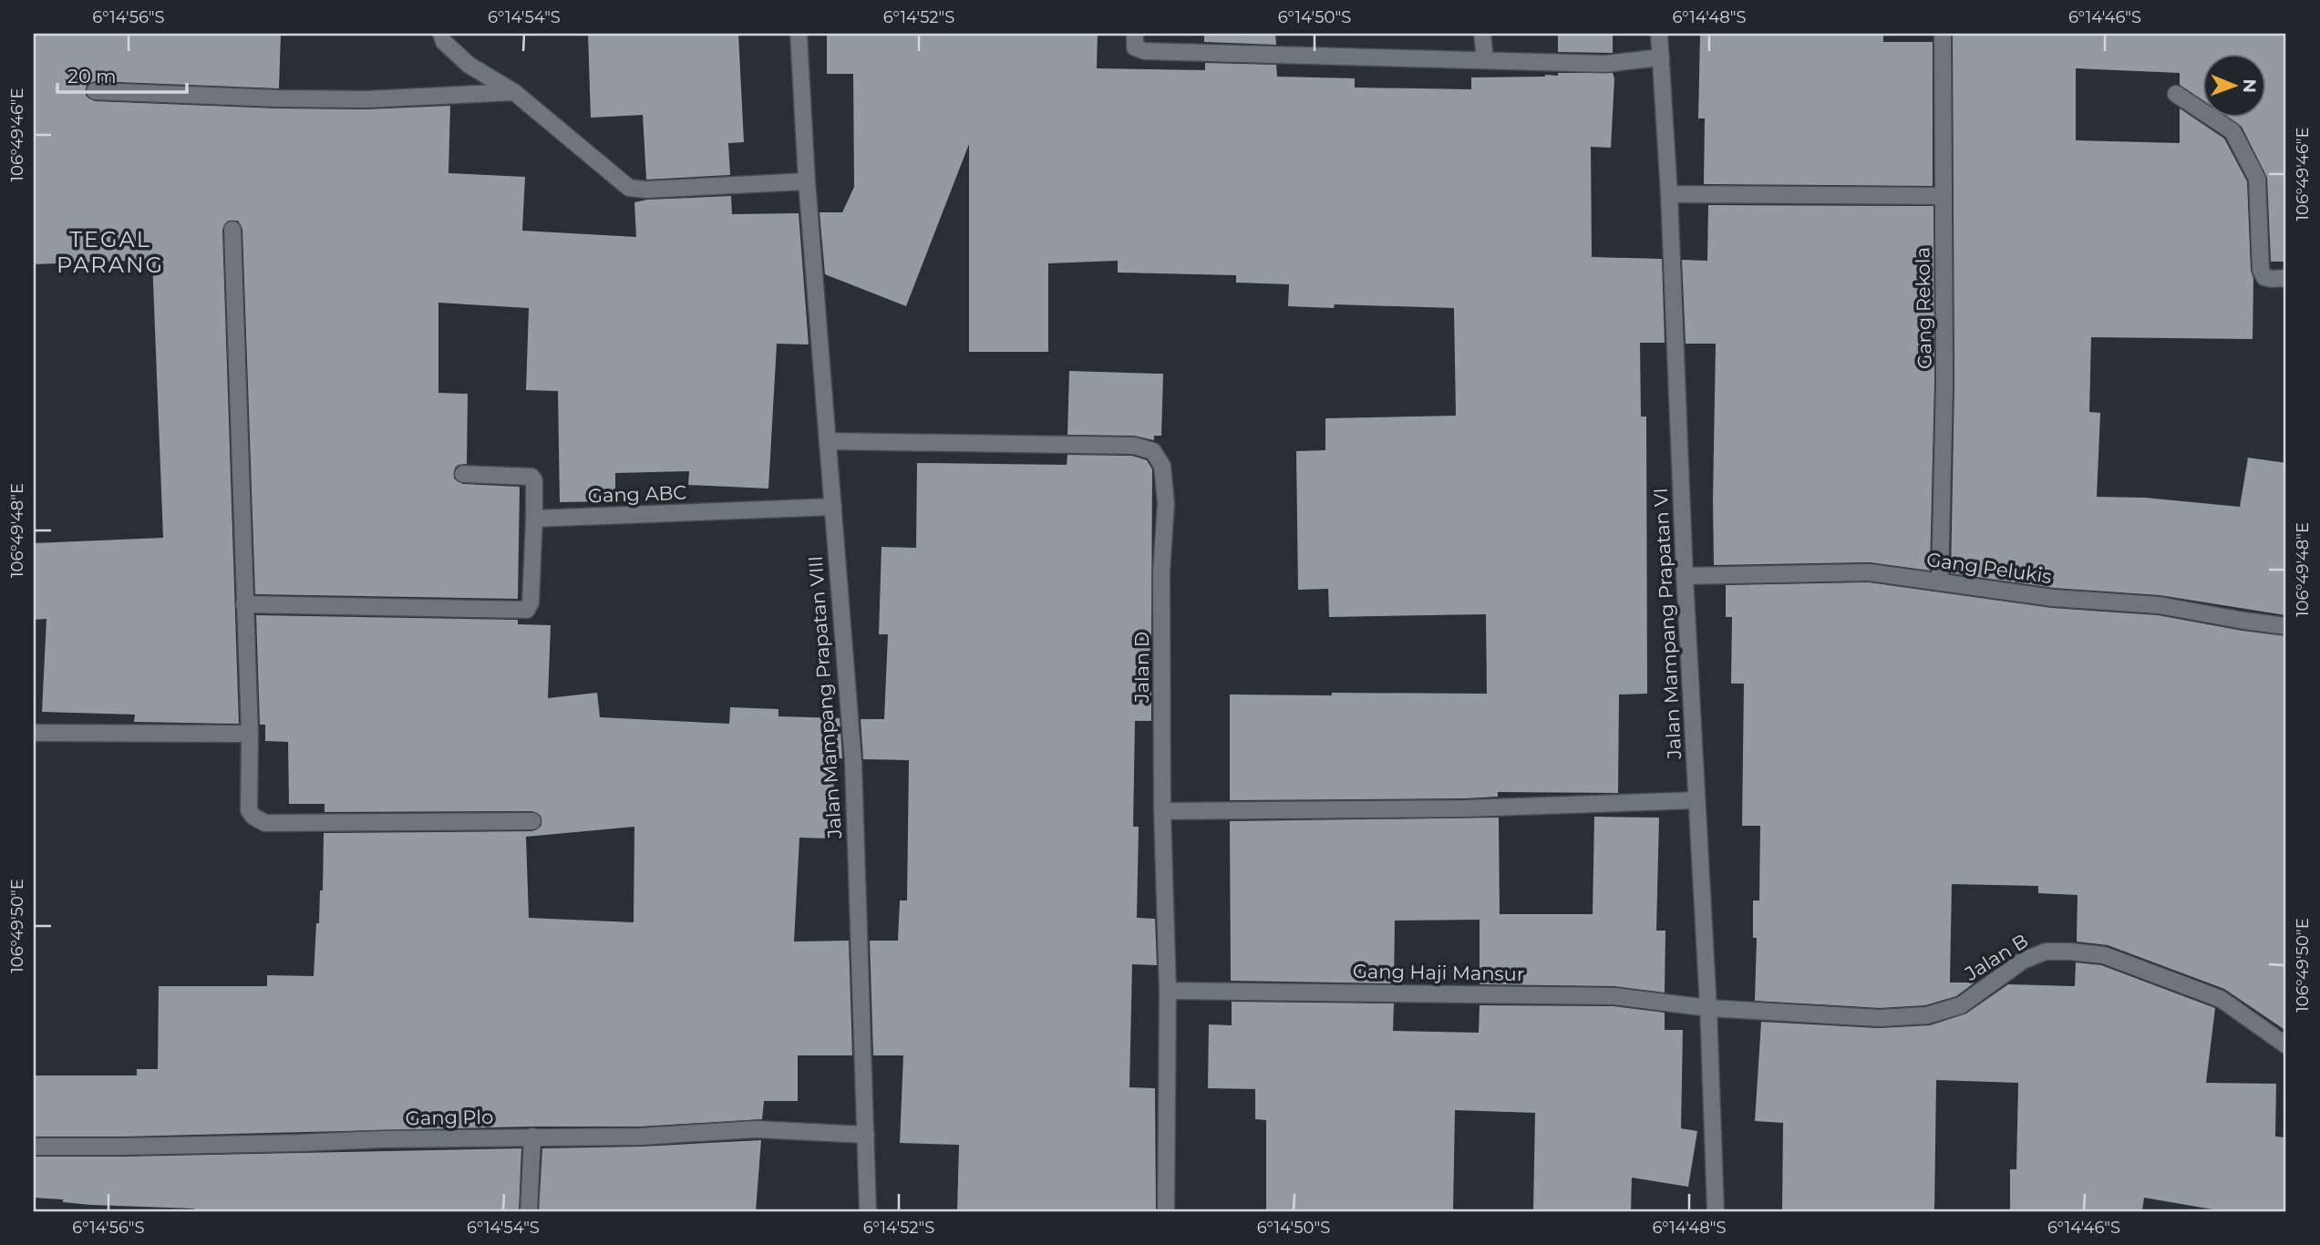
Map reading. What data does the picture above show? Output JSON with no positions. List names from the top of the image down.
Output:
{
  "streets": {
    "street": [
      "Gang Rekola",
      "Gang ABC",
      "Gang Pelukis",
      "Jalan Mampang Prapatan VI",
      "Jalan D",
      "Jalan Mampang Prapatan VIII",
      "Jalan B",
      "Gang Haji Mansur",
      "Gang Plo"
    ]
  },
  "crossings": [
    ["Gang Rekola", "Gang Pelukis"],
    ["Gang ABC", "Jalan Mampang Prapatan VIII"],
    ["Gang Pelukis", "Jalan Mampang Prapatan VI"],
    ["Jalan Mampang Prapatan VI", "Jalan B"],
    ["Jalan Mampang Prapatan VI", "Gang Haji Mansur"],
    ["Jalan D", "Jalan Mampang Prapatan VIII"],
    ["Jalan D", "Gang Haji Mansur"],
    ["Jalan Mampang Prapatan VIII", "Gang Plo"],
    ["Jalan B", "Gang Haji Mansur"]
  ],
  "districts": ["TEGAL PARANG"],
  "scale_bar": "20 m",
  "north": "right",
  "coordinates": [
    "6°14'56\"S",
    "6°14'54\"S",
    "6°14'52\"S",
    "6°14'50\"S",
    "6°14'48\"S",
    "6°14'46\"S",
    "106°49'46\"E",
    "106°49'48\"E",
    "106°49'50\"E"
  ]
}
